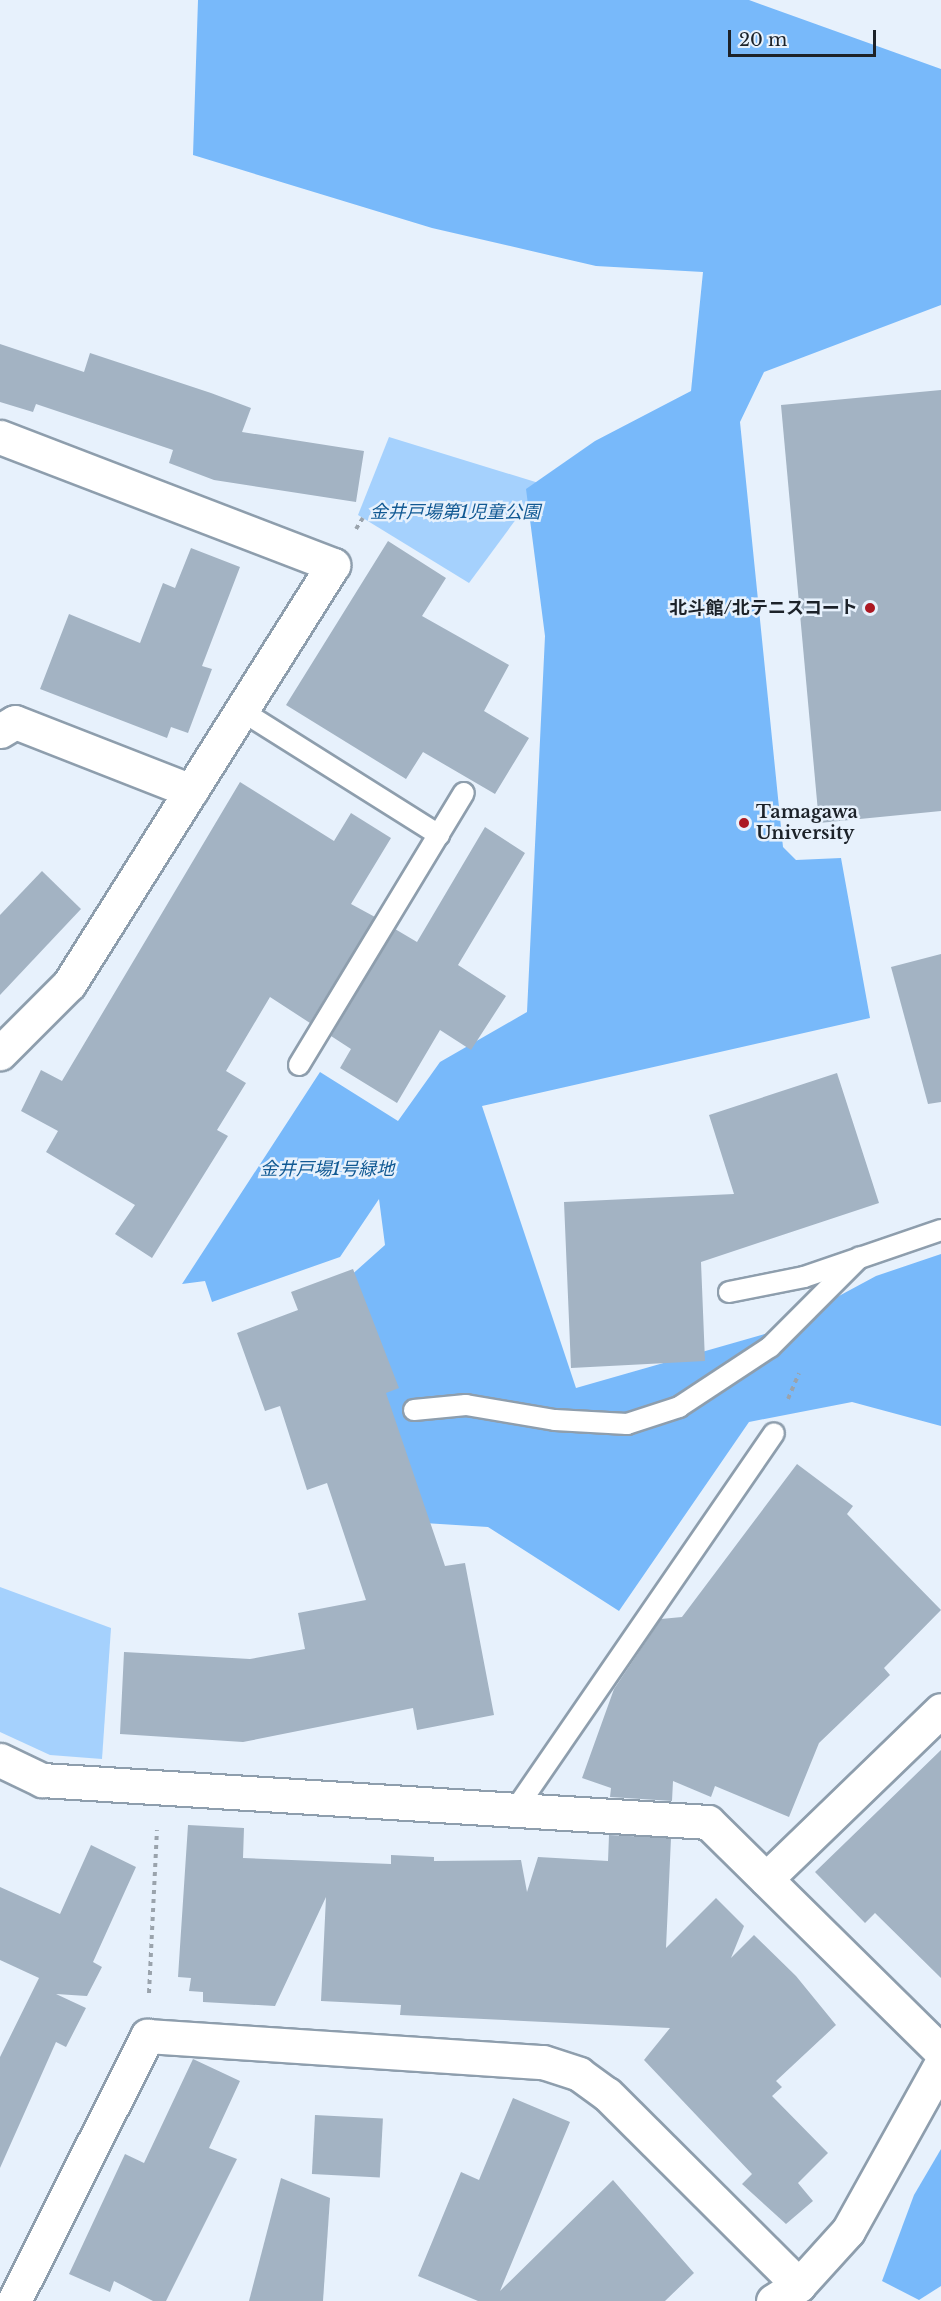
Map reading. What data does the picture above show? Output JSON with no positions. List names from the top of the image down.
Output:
{
  "parks": ["金井戸場第1児童公園", "金井戸場1号緑地"],
  "places": ["北斗館/北テニスコート", "Tamagawa University"],
  "scale_bar": "20 m"
}
